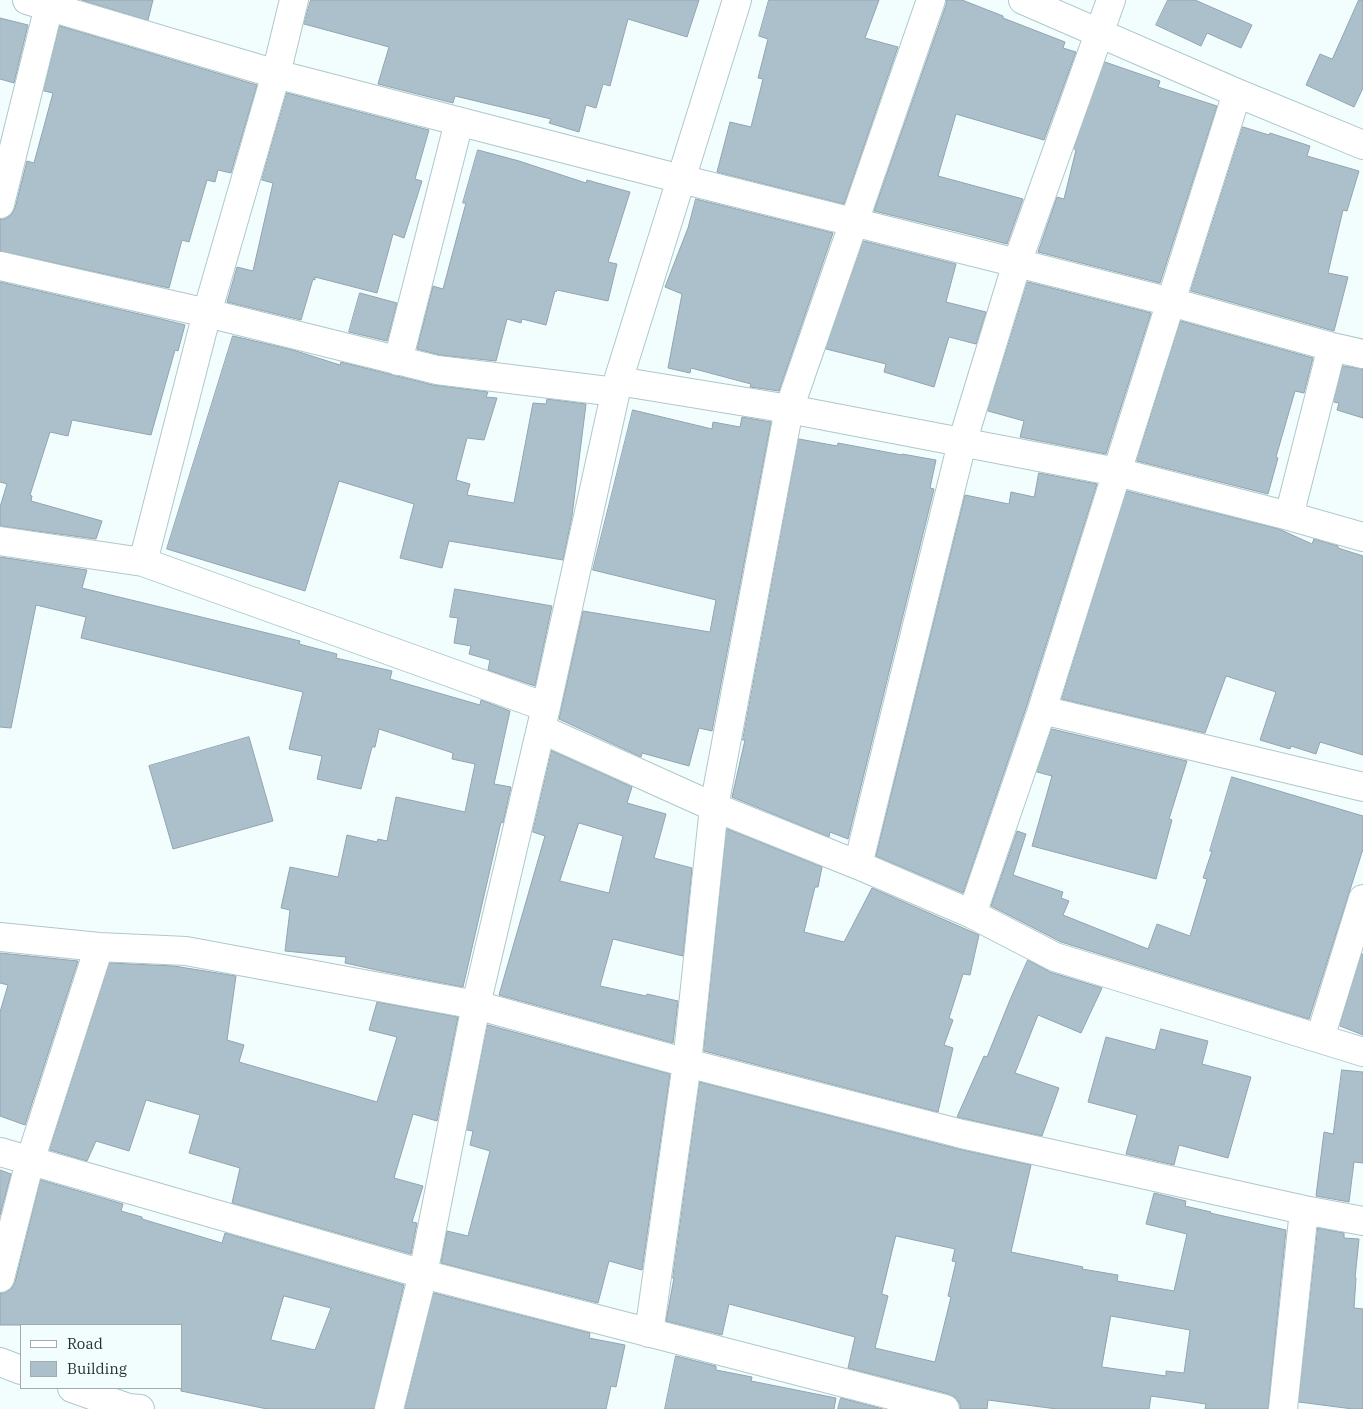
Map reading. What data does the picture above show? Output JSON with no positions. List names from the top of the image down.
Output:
{
  "legend": ["Road", "Building"]
}
